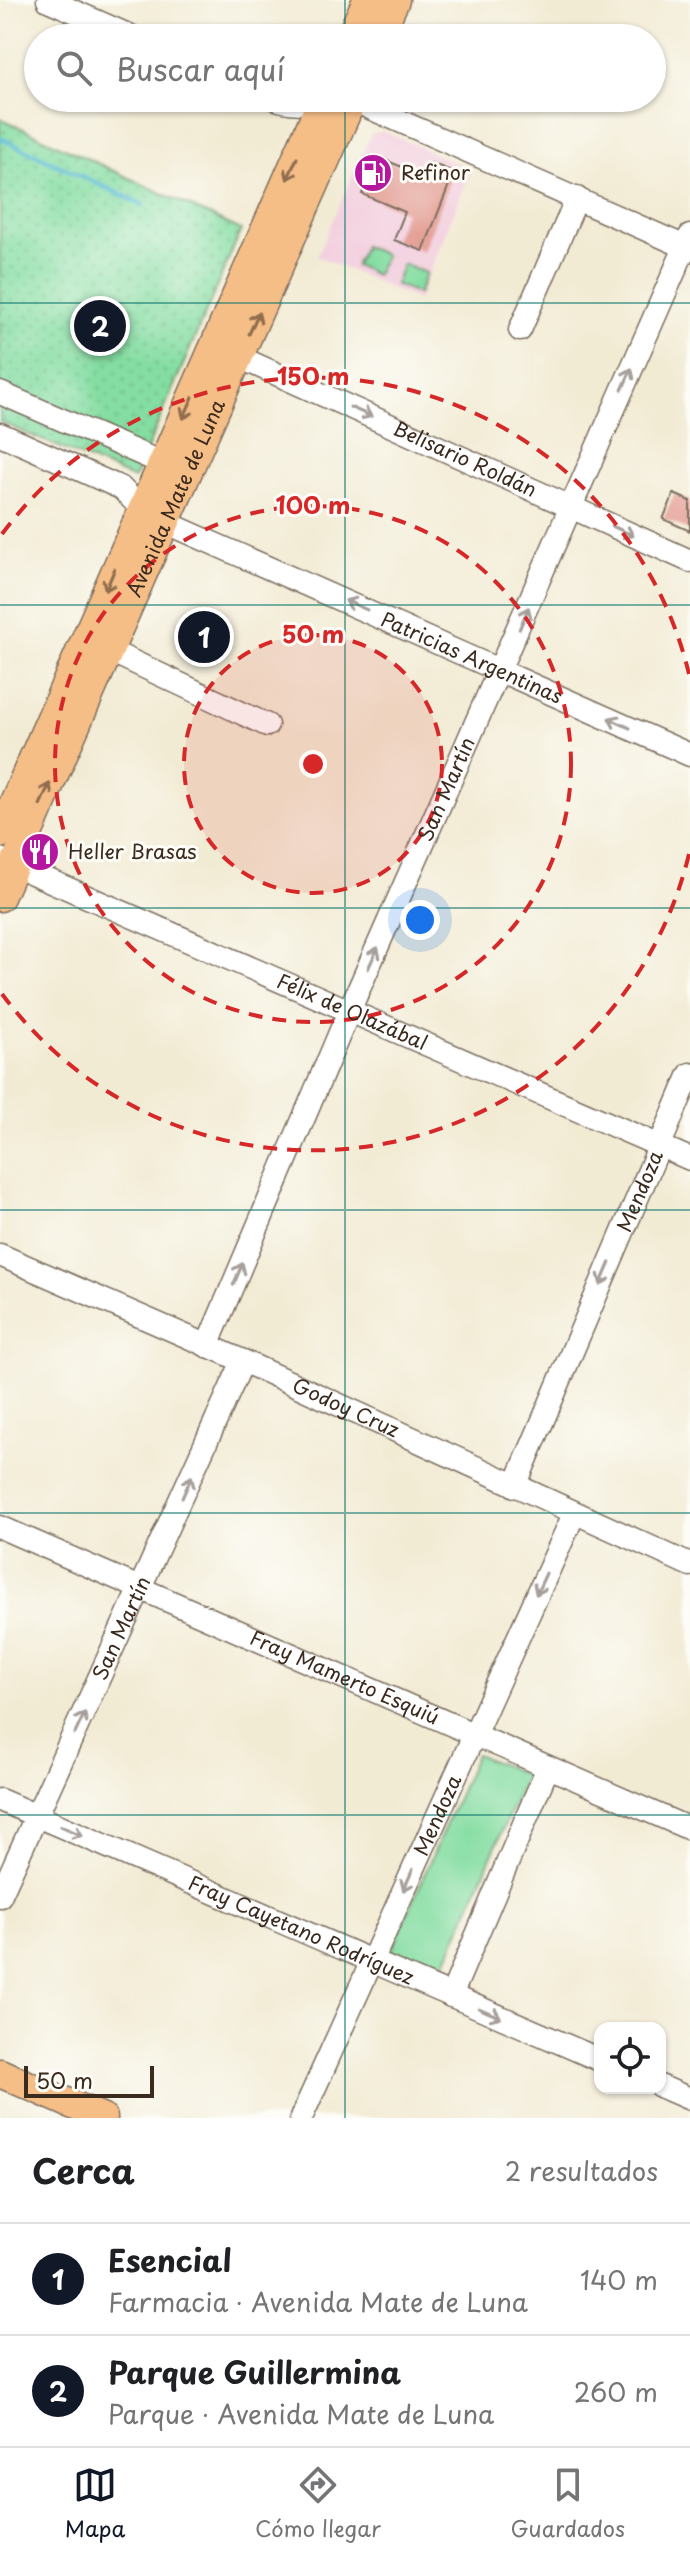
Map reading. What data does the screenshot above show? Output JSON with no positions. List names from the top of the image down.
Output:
{
  "streets": {
    "main road": ["Avenida Mate de Luna"],
    "street": [
      "Belisario Roldán",
      "Patricias Argentinas",
      "San Martín",
      "Félix de Olazábal",
      "Mendoza",
      "Godoy Cruz",
      "Fray Mamerto Esquiú",
      "Fray Cayetano Rodríguez"
    ]
  },
  "crossings": [
    ["Belisario Roldán", "Avenida Mate de Luna"],
    ["Belisario Roldán", "San Martín"],
    ["Avenida Mate de Luna", "Patricias Argentinas"],
    ["Avenida Mate de Luna", "Félix de Olazábal"],
    ["Patricias Argentinas", "San Martín"],
    ["San Martín", "Félix de Olazábal"],
    ["San Martín", "Godoy Cruz"],
    ["San Martín", "Fray Mamerto Esquiú"],
    ["San Martín", "Fray Cayetano Rodríguez"],
    ["Félix de Olazábal", "Mendoza"],
    ["Mendoza", "Godoy Cruz"],
    ["Mendoza", "Fray Mamerto Esquiú"],
    ["Mendoza", "Fray Cayetano Rodríguez"]
  ],
  "one_way": [
    "Belisario Roldán",
    "Patricias Argentinas",
    "San Martín",
    "Mendoza",
    "Fray Cayetano Rodríguez"
  ],
  "places": {
    "fuel station": ["Refinor"],
    "restaurant": ["Heller Brasas"]
  },
  "scale_bar": "50 m",
  "page": {
    "search": "Buscar aquí",
    "pins": ["2", "1"],
    "scale": "50 m",
    "heading": ["Cerca", "2 resultados"],
    "list": [
      {
        "mark": "1",
        "name": "Esencial",
        "note": "Farmacia · Avenida Mate de Luna",
        "value": "140 m"
      },
      {
        "mark": "2",
        "name": "Parque Guillermina",
        "note": "Parque · Avenida Mate de Luna",
        "value": "260 m"
      }
    ],
    "nav": ["Mapa", "Cómo llegar", "Guardados"]
  },
  "rings": ["150 m", "100 m", "50 m"]
}
